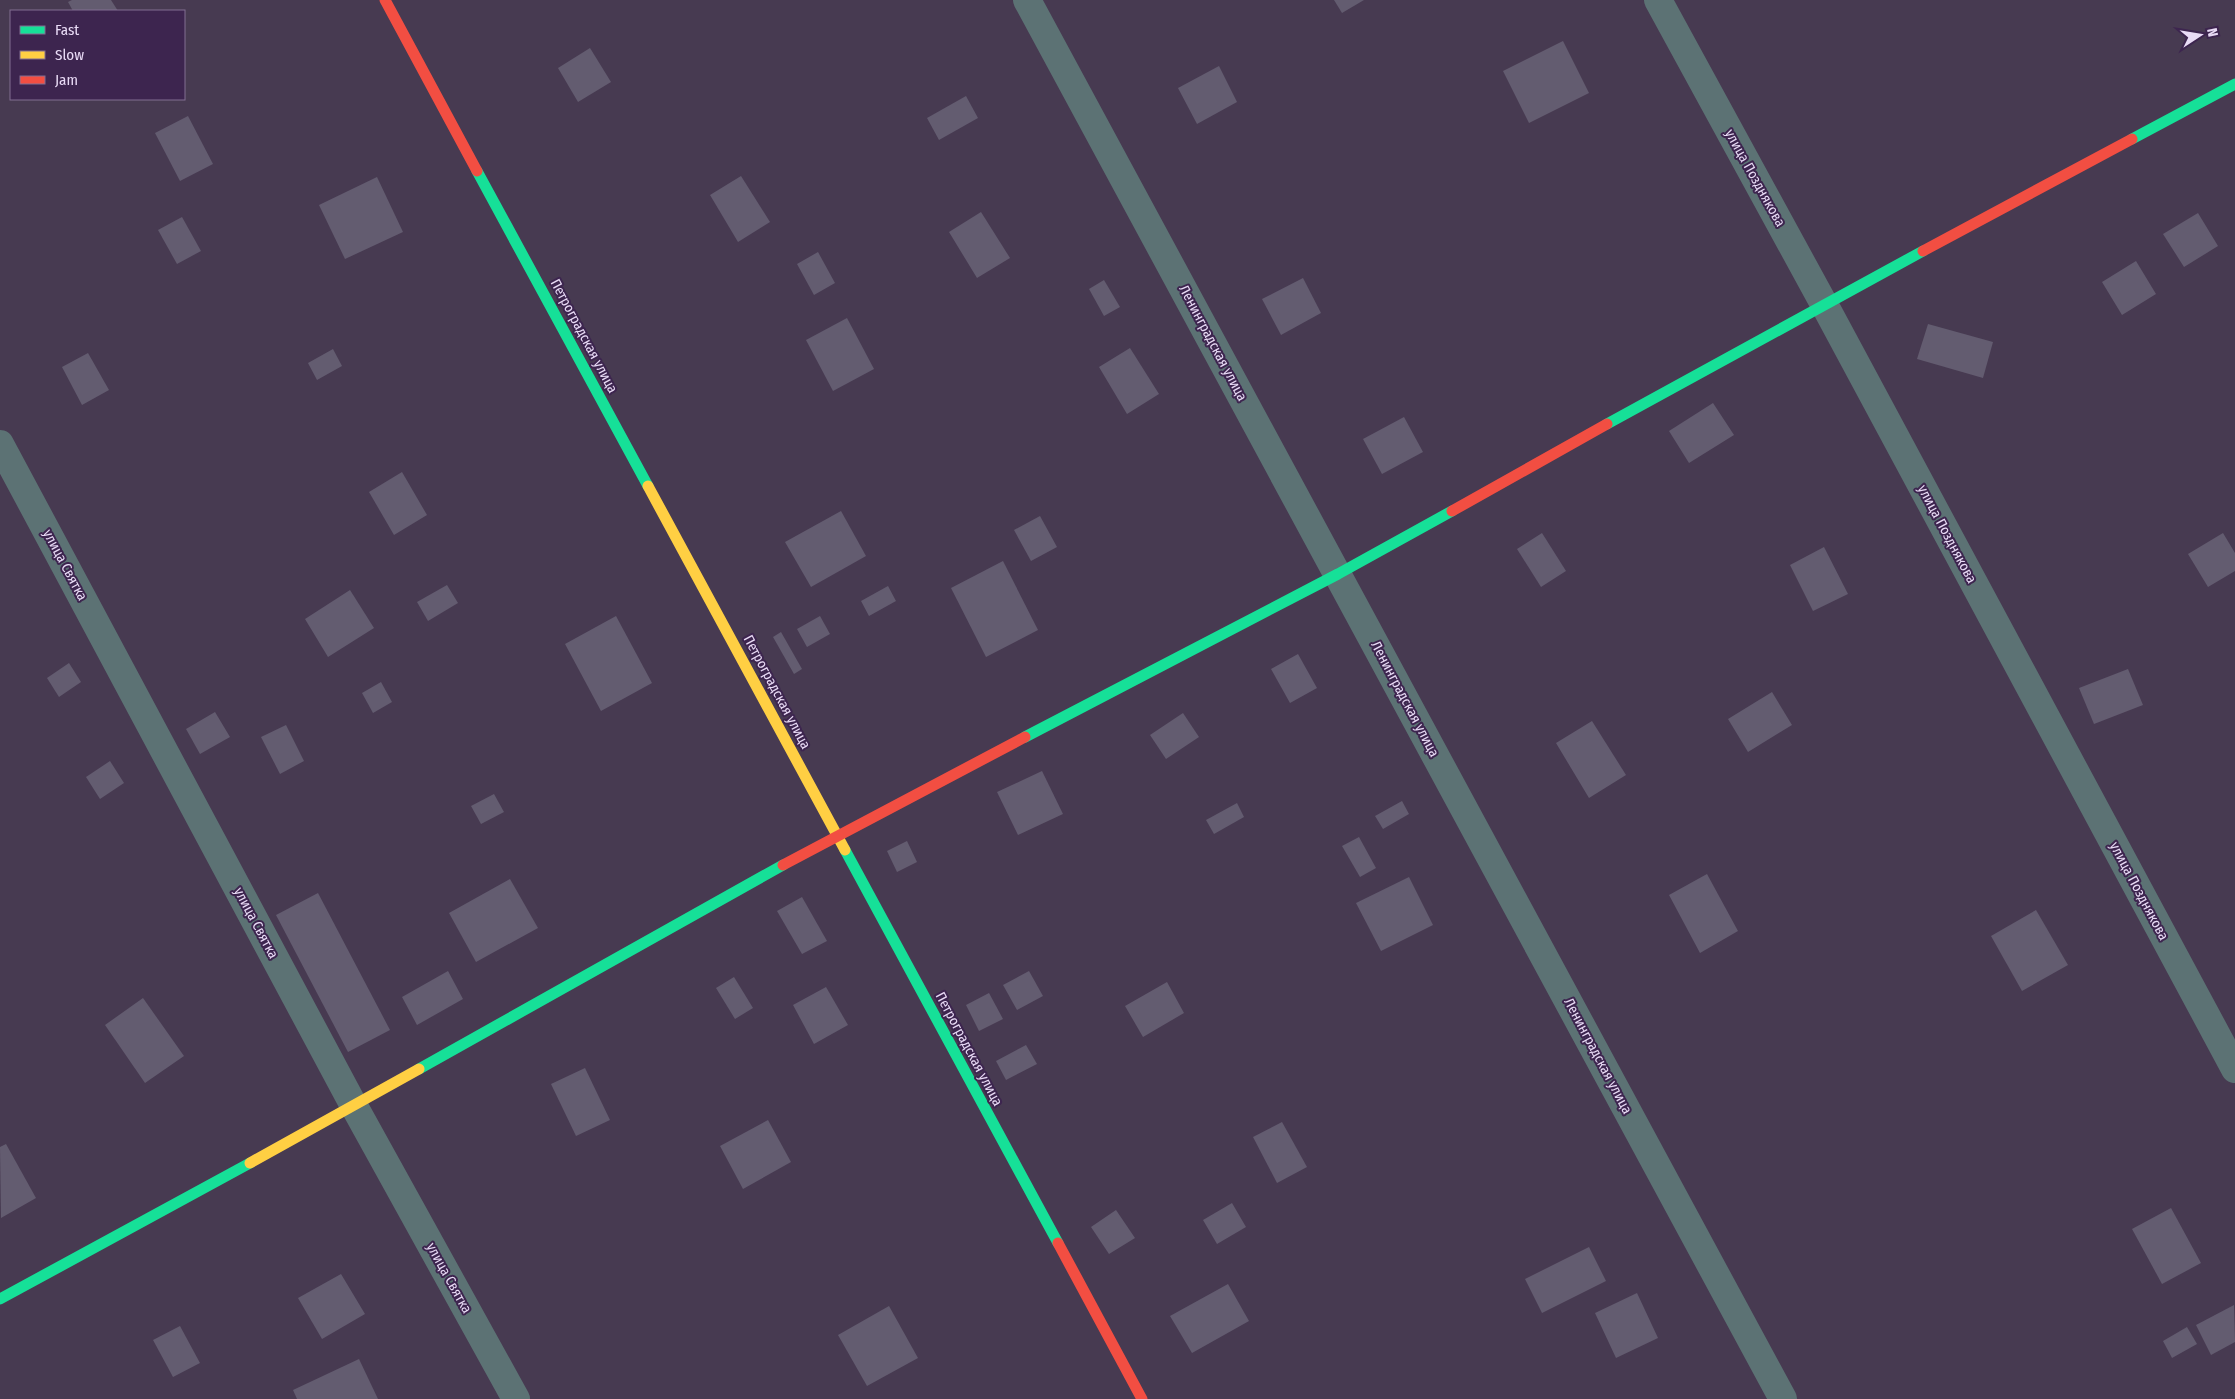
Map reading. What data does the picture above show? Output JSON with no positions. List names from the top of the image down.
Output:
{
  "streets": {
    "street": [
      "улица Позднякова",
      "Петроградская улица",
      "Ленинградская улица",
      "улица Святка"
    ]
  },
  "legend": ["Fast", "Slow", "Jam"],
  "north": "right"
}
